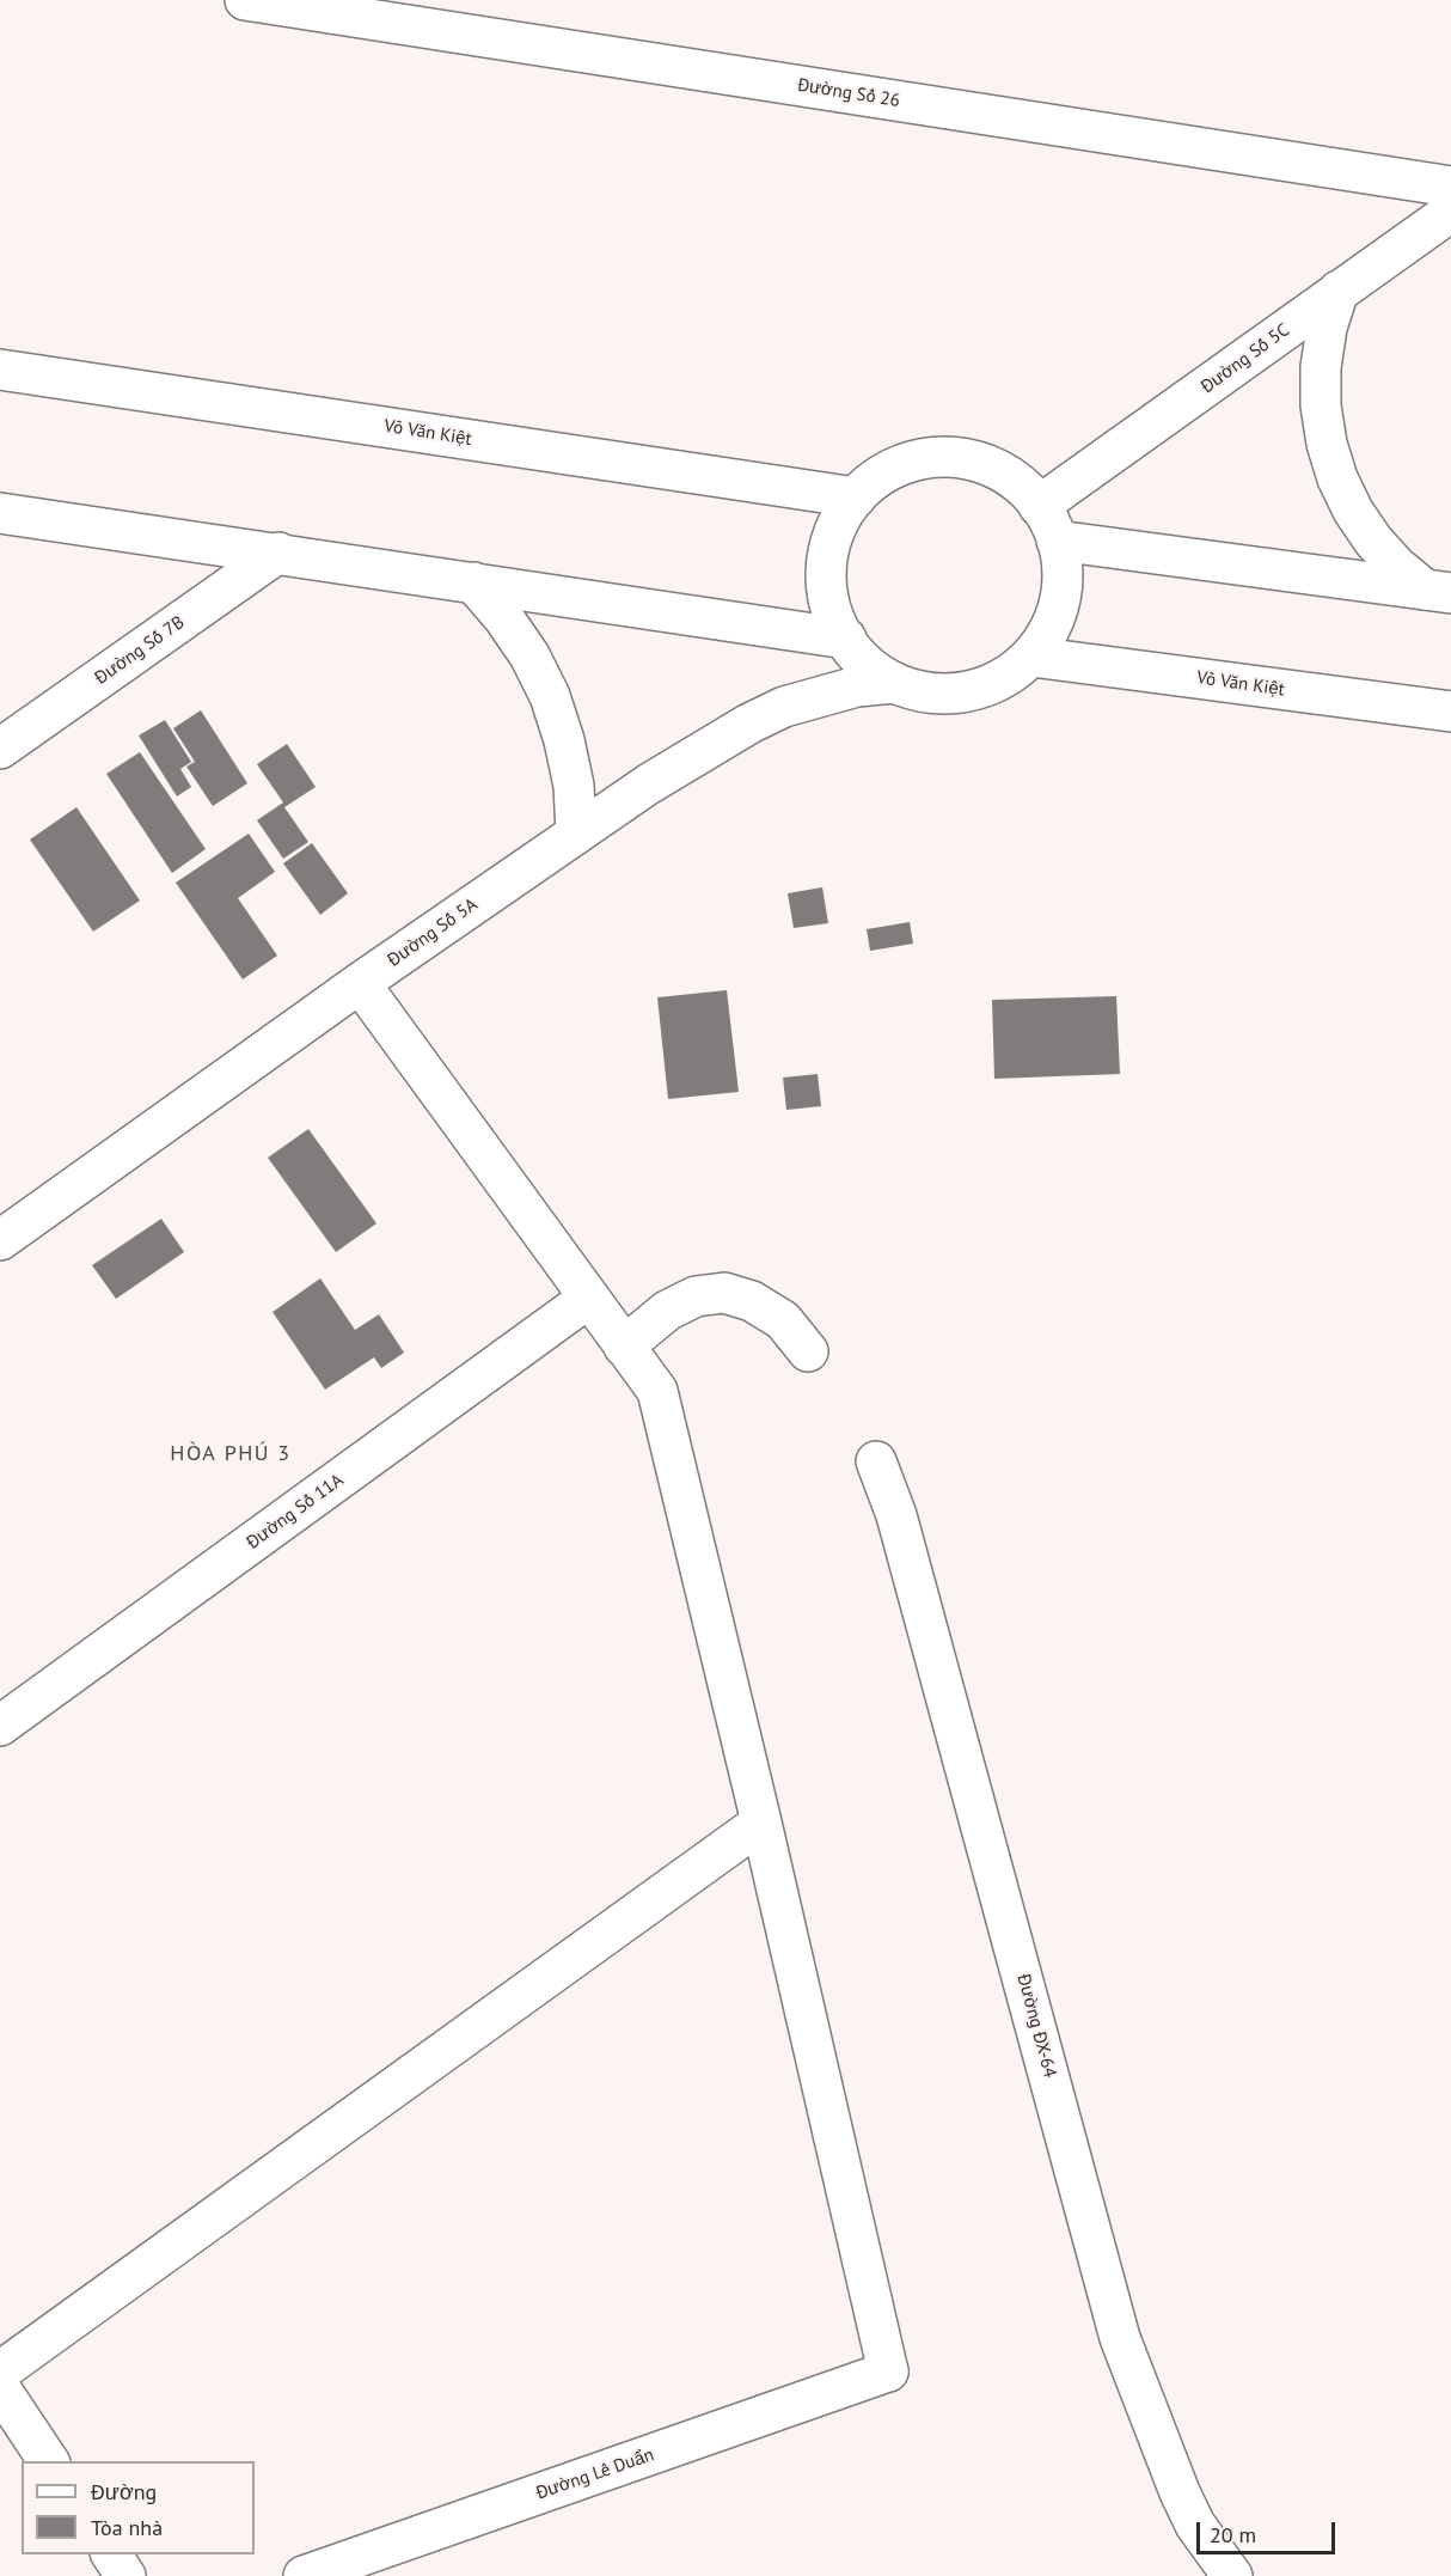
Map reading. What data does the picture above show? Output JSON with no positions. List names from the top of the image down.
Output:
{
  "streets": {
    "street": [
      "Đường Số 26",
      "Đường Số 5C",
      "Võ Văn Kiệt",
      "Đường Số 7B",
      "Đường Số 5A",
      "Đường Số 11A",
      "Đường ĐX-64",
      "Đường Lê Duẩn"
    ]
  },
  "crossings": [
    ["Đường Số 5C", "Võ Văn Kiệt"],
    ["Đường Số 5C", "Đường Số 5A"],
    ["Võ Văn Kiệt", "Đường Số 5A"]
  ],
  "districts": ["HÒA PHÚ 3"],
  "legend": ["Đường", "Tòa nhà"],
  "scale_bar": "20 m"
}
